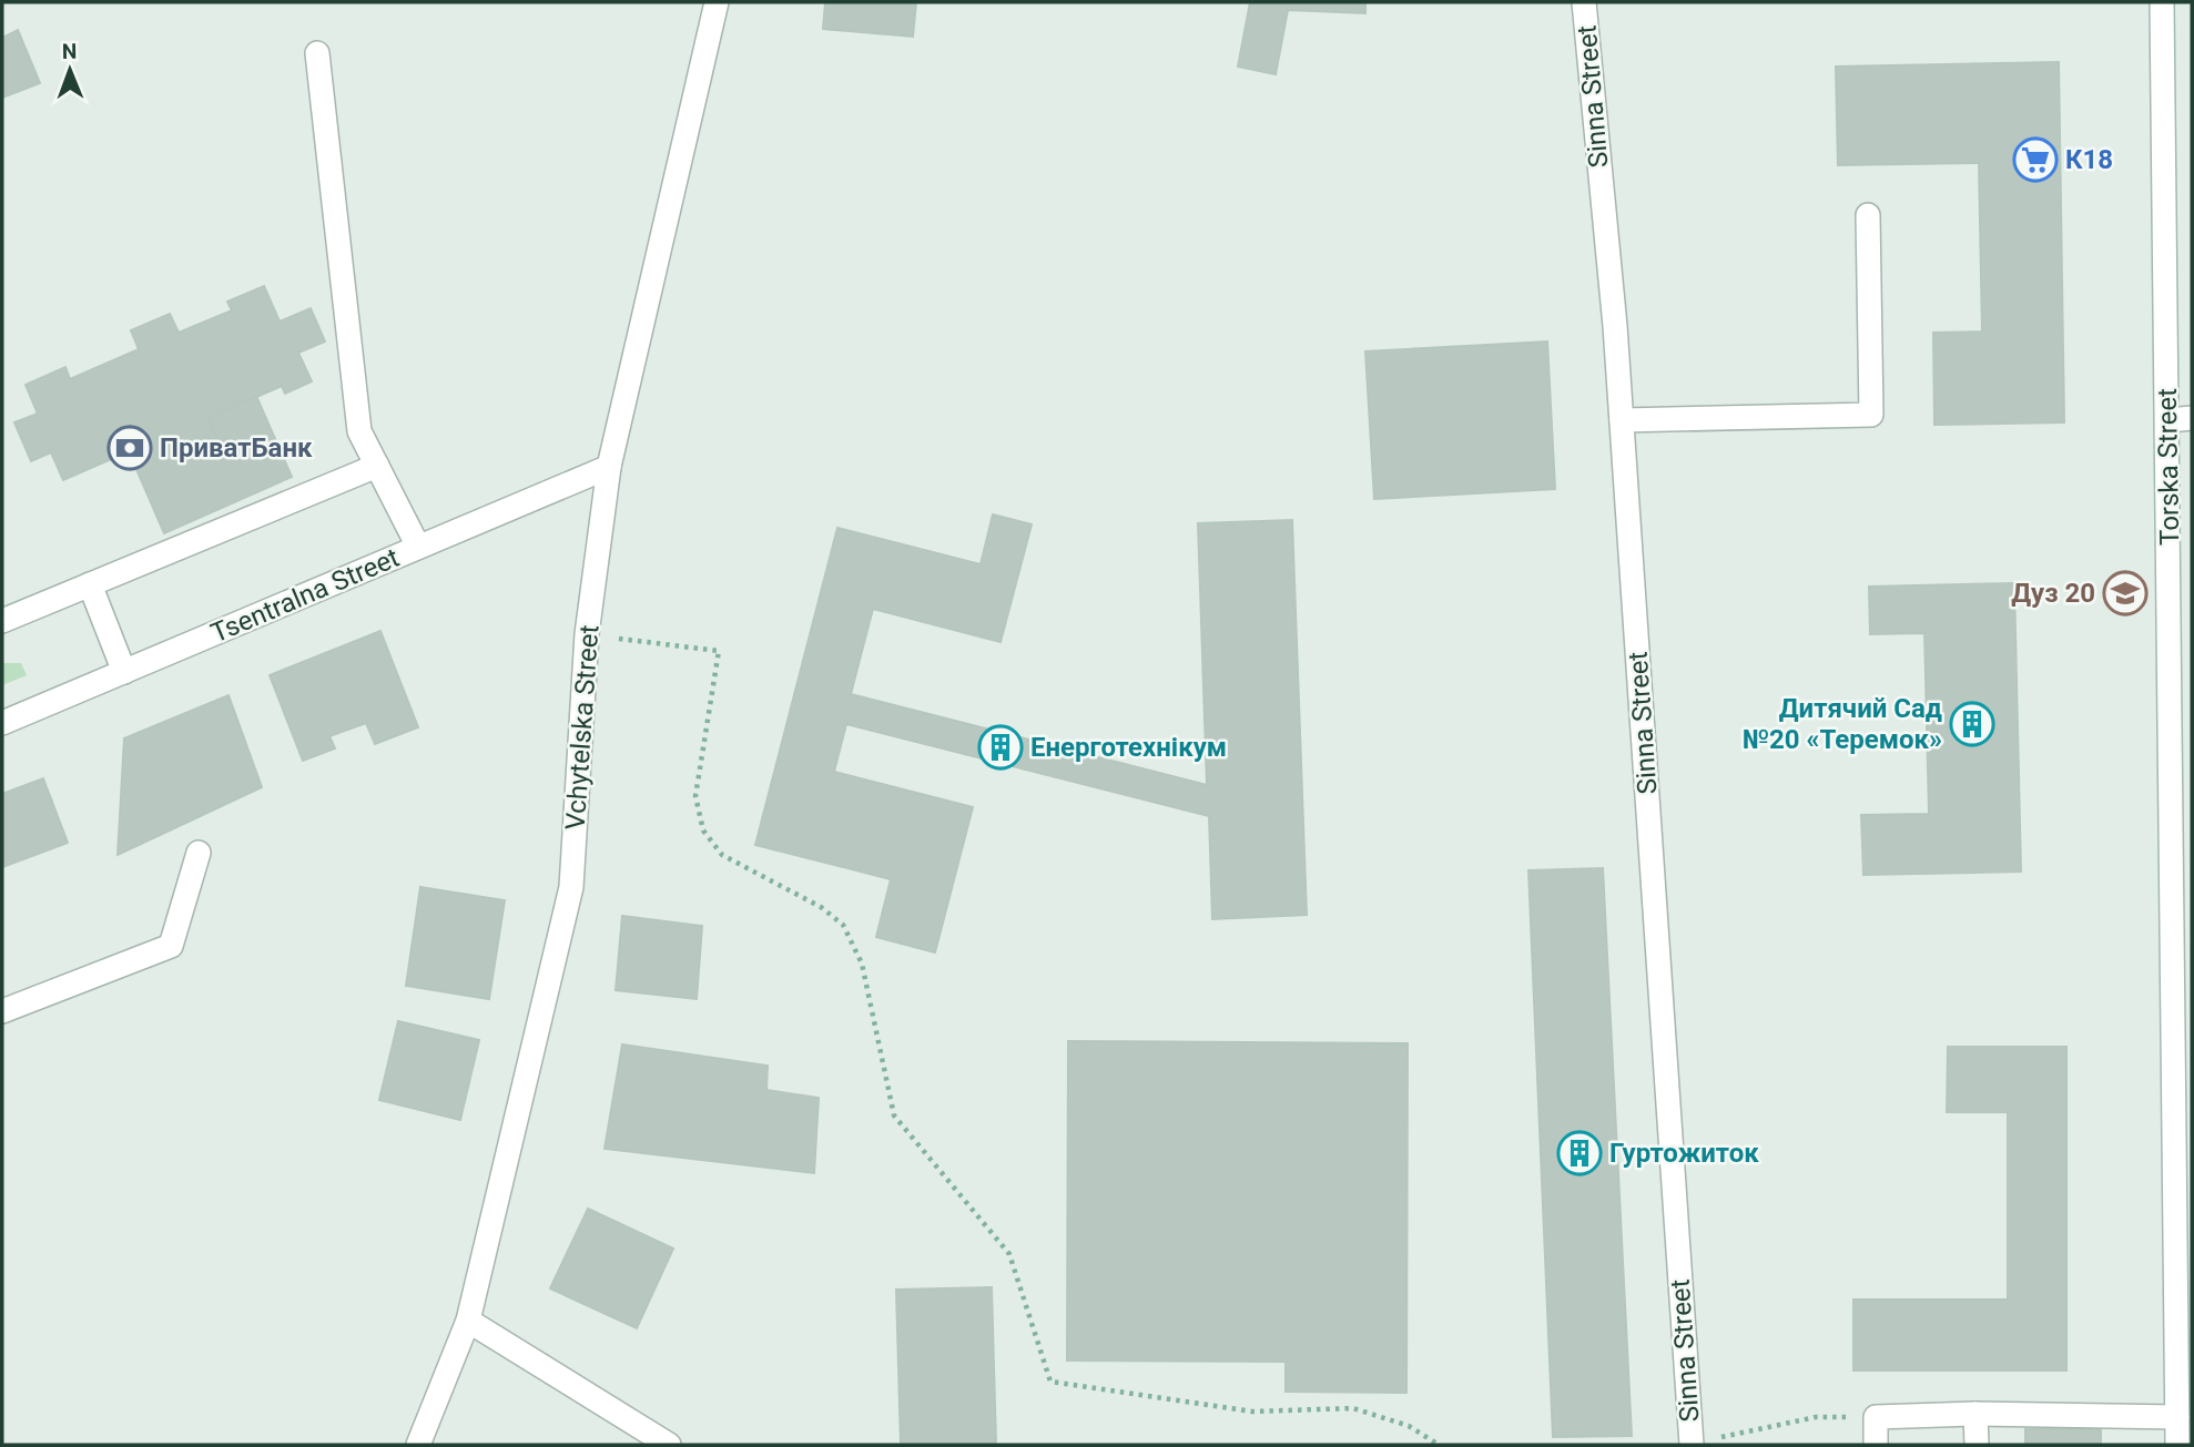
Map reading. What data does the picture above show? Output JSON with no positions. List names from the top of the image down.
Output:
{
  "streets": {
    "street": [
      "Sinna Street",
      "Torska Street",
      "Tsentralna Street",
      "Vchytelska Street"
    ]
  },
  "crossings": [
    ["Tsentralna Street", "Vchytelska Street"]
  ],
  "places": {
    "supermarket": ["К18"],
    "bank": ["ПриватБанк"],
    "school or university": ["Дуз 20"],
    "building": ["Дитячий Сад №20 «Теремок»", "Енерготехнікум", "Гуртожиток"]
  },
  "north": "top"
}
